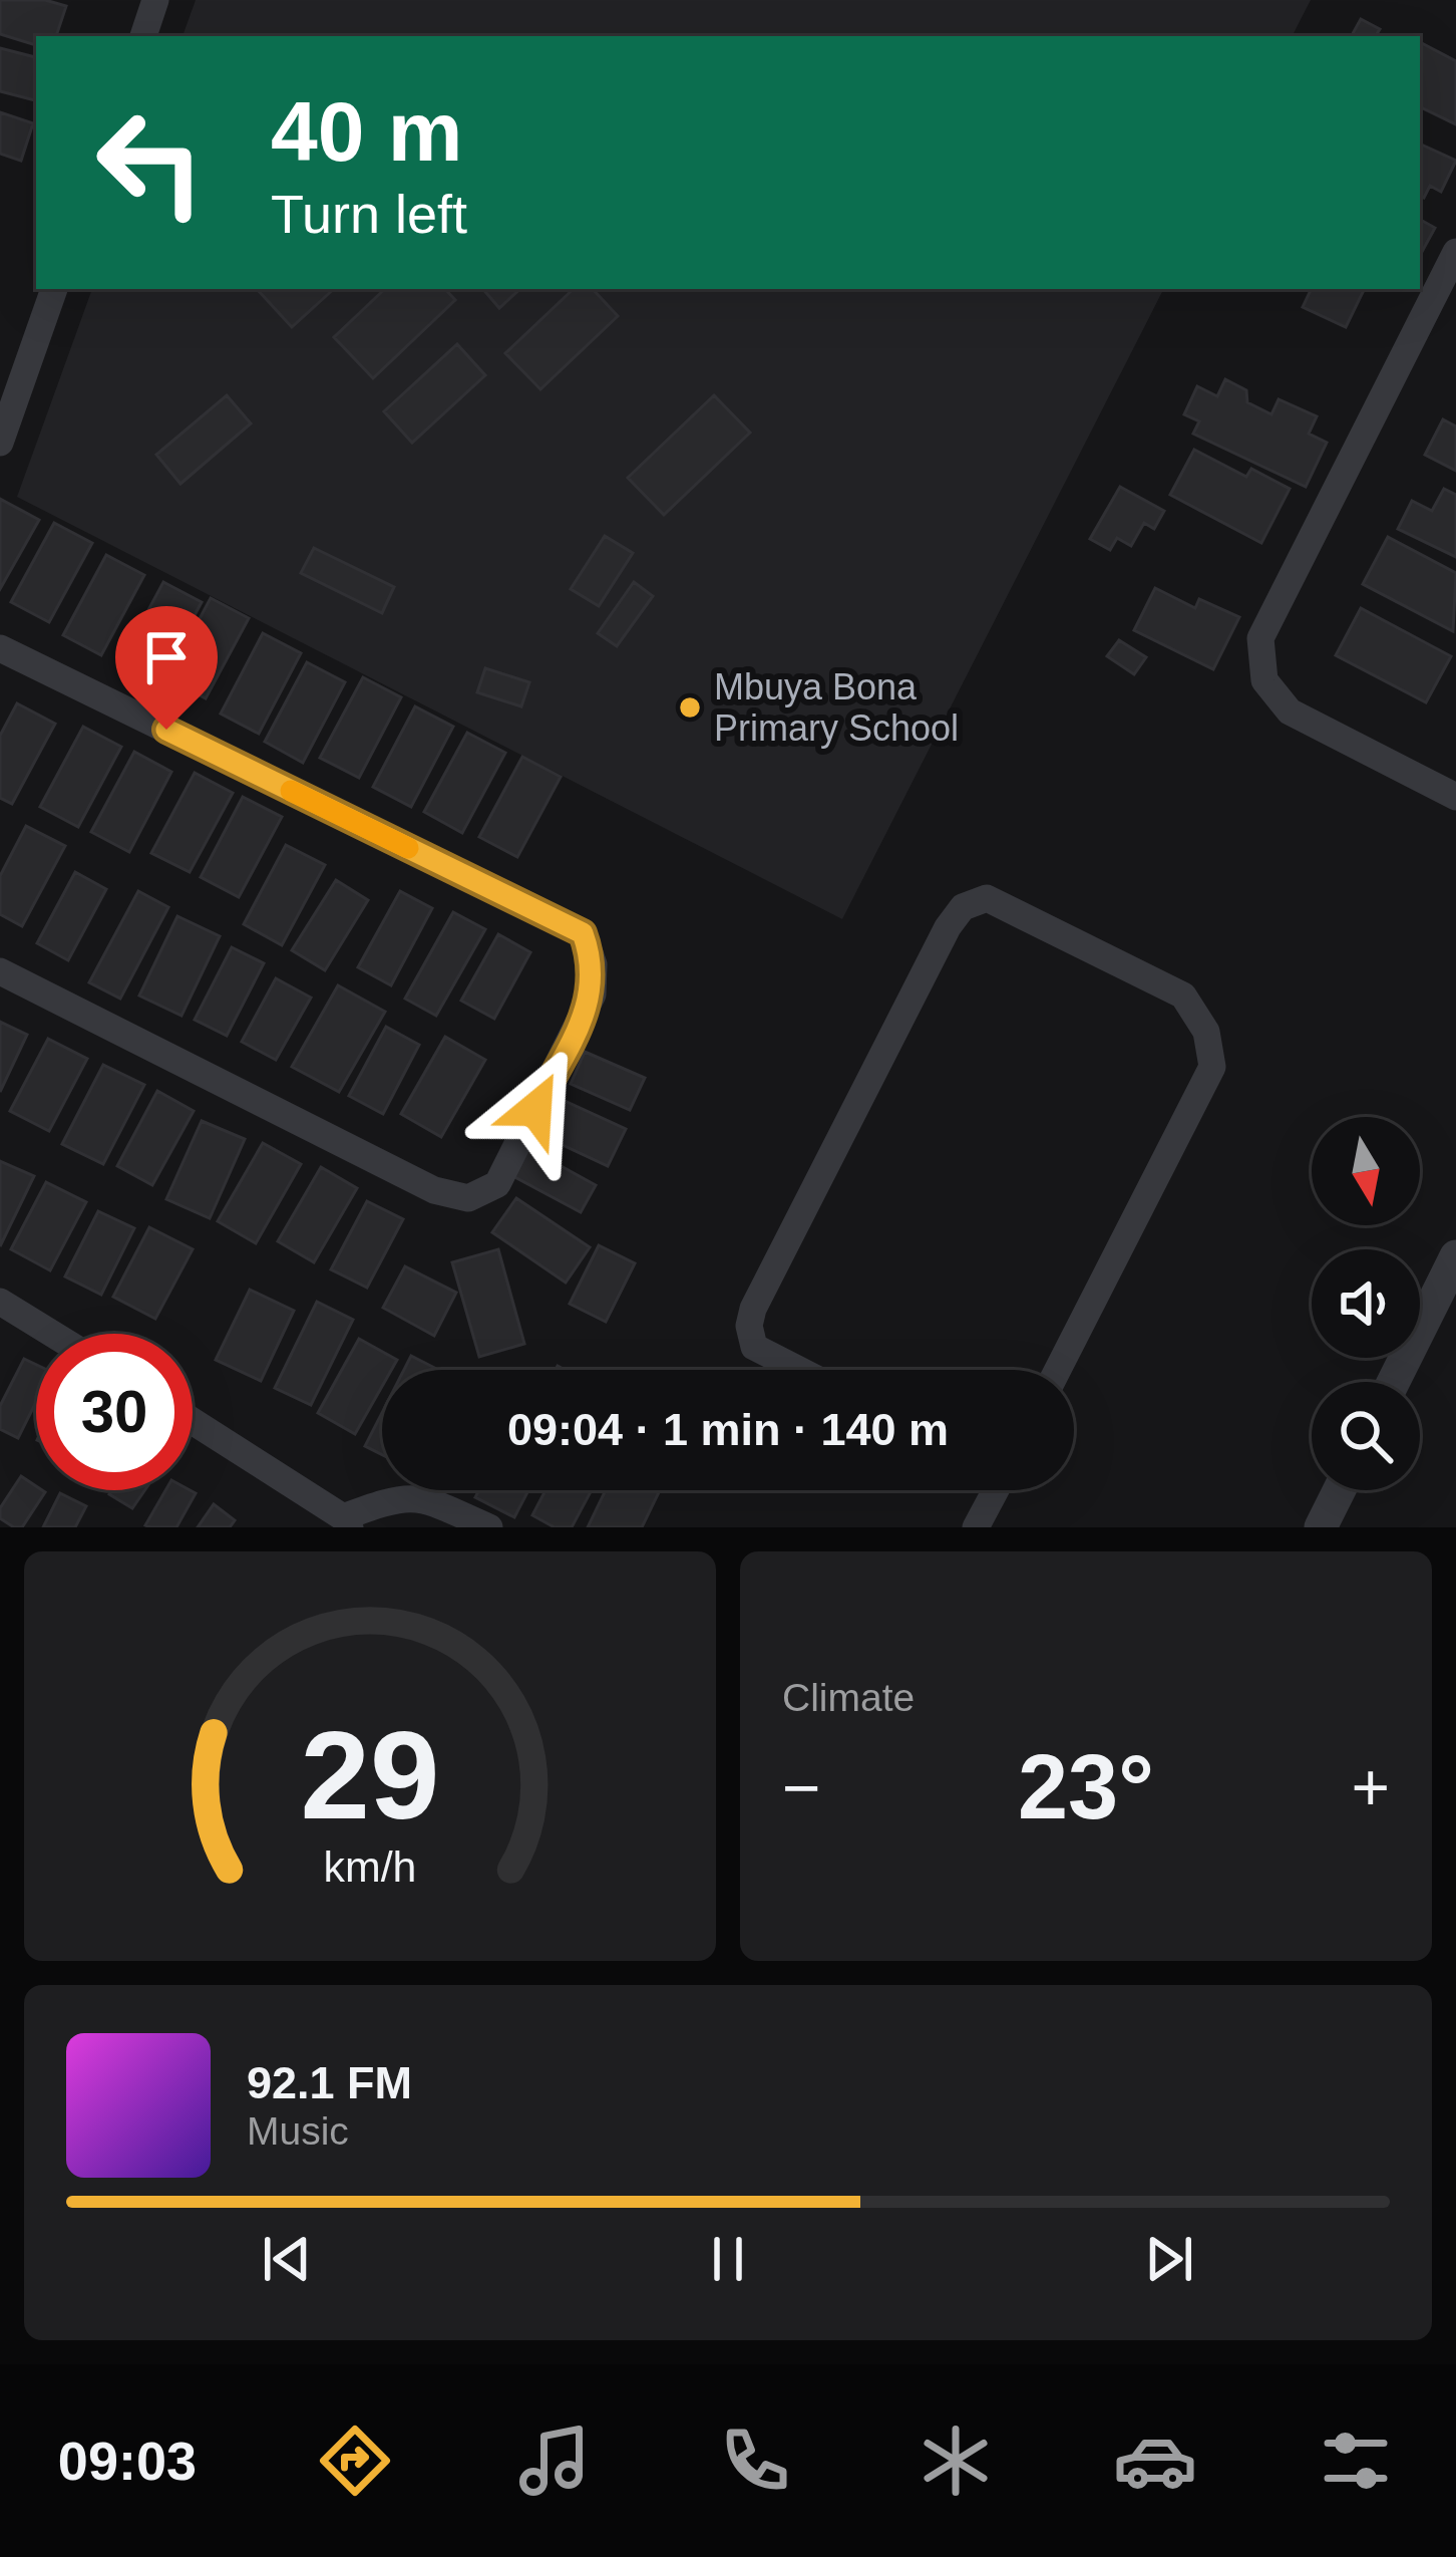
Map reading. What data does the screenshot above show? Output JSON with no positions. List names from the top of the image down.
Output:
{
  "places": ["Mbuya Bona Primary School"],
  "north": "bottom",
  "page": {
    "turn": ["40 m", "Turn left"],
    "limit": "30",
    "trip": "09:04 · 1 min · 140 m",
    "tile": "Climate",
    "heat": ["−", "23°", "+"],
    "song": ["92.1 FM", "Music"],
    "tabs": "09:03",
    "gauge": ["29", "km/h"]
  }
}
